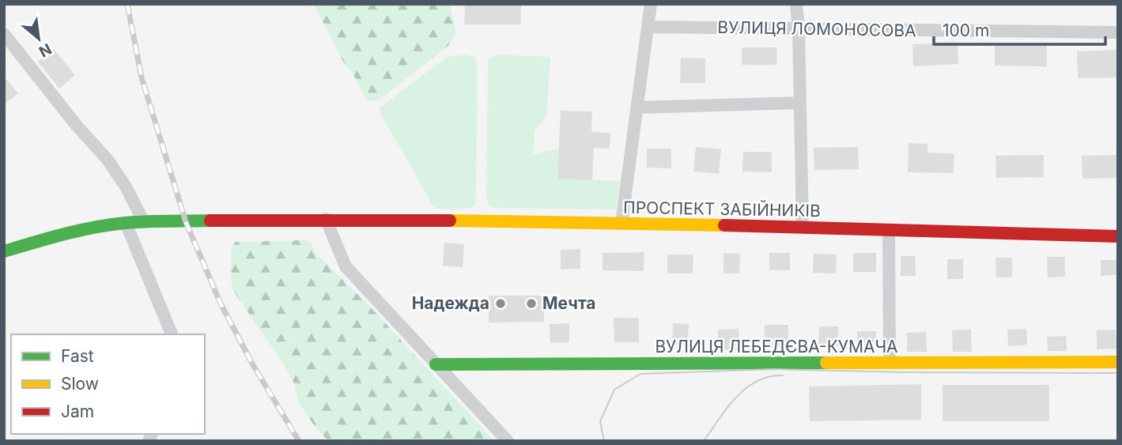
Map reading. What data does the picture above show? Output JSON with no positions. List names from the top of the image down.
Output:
{
  "streets": {
    "main road": ["ПРОСПЕКТ ЗАБІЙНИКІВ", "ВУЛИЦЯ ЛЕБЕДЄВА-КУМАЧА"],
    "street": ["ВУЛИЦЯ ЛОМОНОСОВА"]
  },
  "places": ["Надежда", "Мечта"],
  "legend": ["Fast", "Slow", "Jam"],
  "scale_bar": "100 m",
  "north": "bottom right"
}
